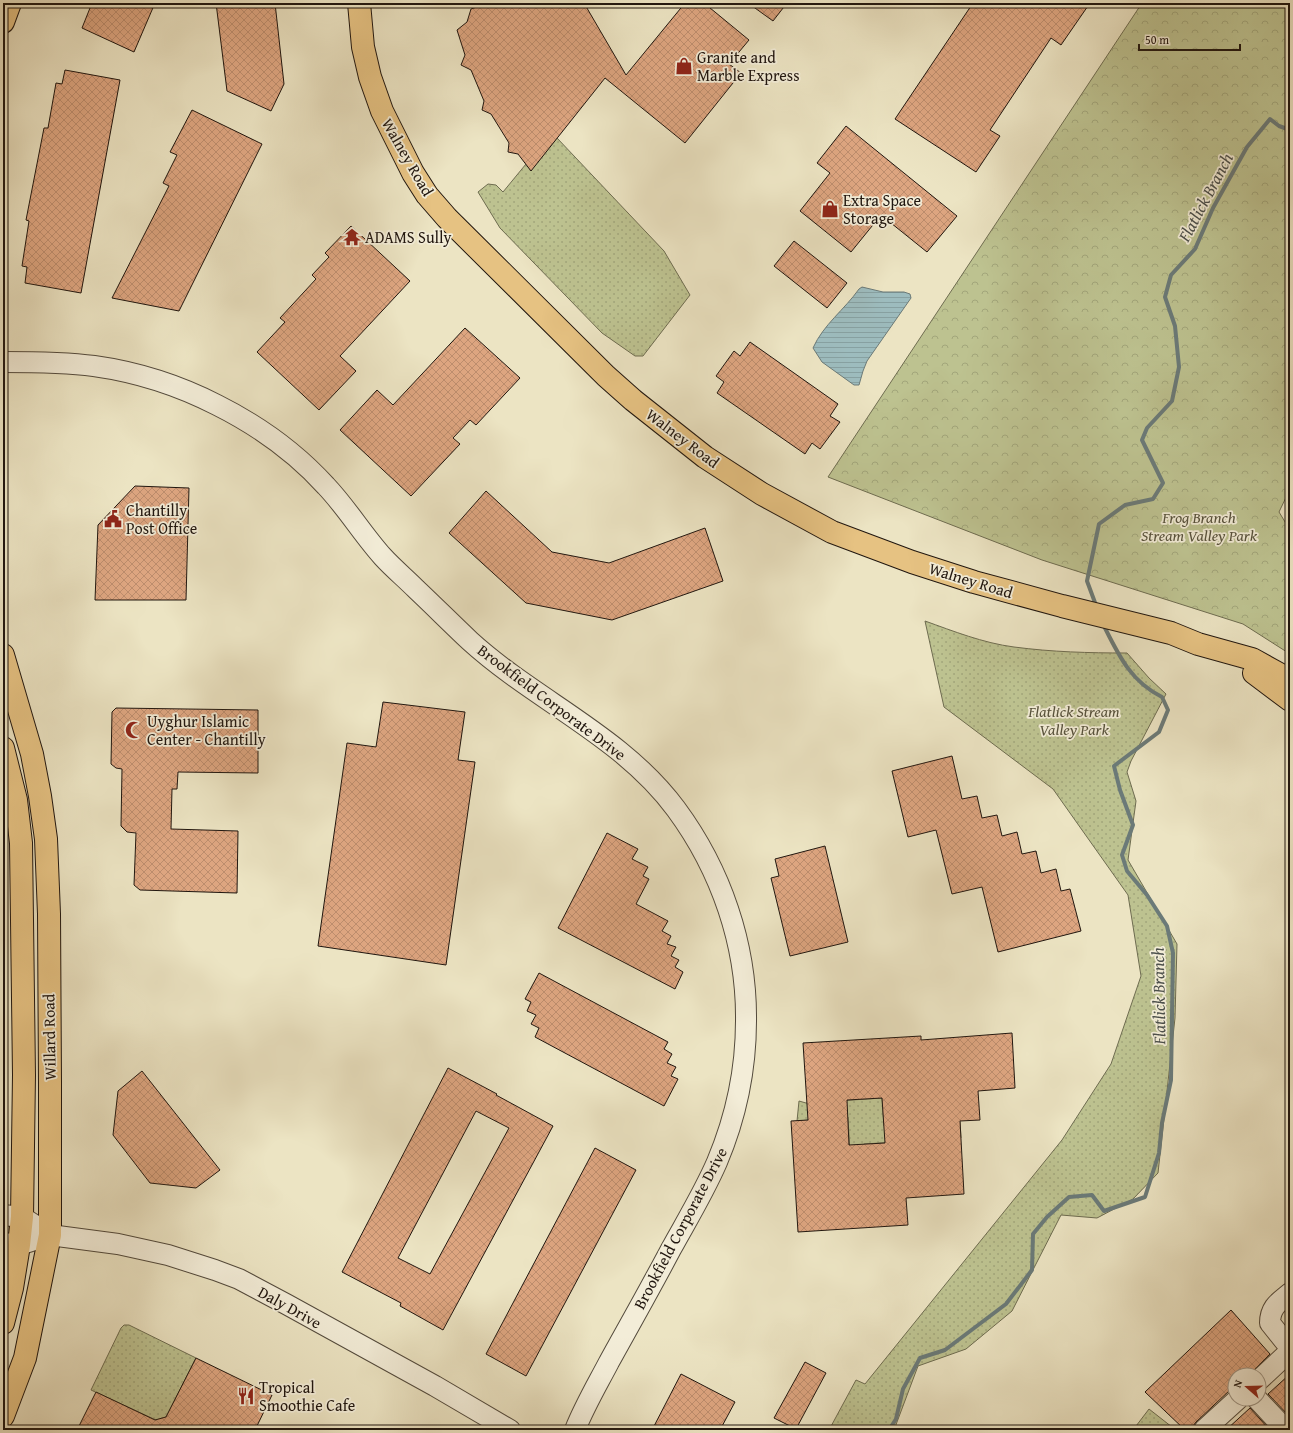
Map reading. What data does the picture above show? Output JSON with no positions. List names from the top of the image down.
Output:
{
  "streets": {
    "main road": ["Walney Road", "Willard Road"],
    "street": ["Brookfield Corporate Drive", "Daly Drive"]
  },
  "crossings": [
    ["Willard Road", "Daly Drive"]
  ],
  "water": ["Flatlick Branch"],
  "parks": ["Frog Branch Stream Valley Park", "Flatlick Stream Valley Park"],
  "places": {
    "shop": ["Granite and Marble Express", "Extra Space Storage"],
    "temple": ["ADAMS Sully"],
    "public building": ["Chantilly Post Office"],
    "mosque": ["Uyghur Islamic Center - Chantilly"],
    "restaurant": ["Tropical Smoothie Cafe"]
  },
  "scale_bar": "50 m",
  "north": "left"
}
